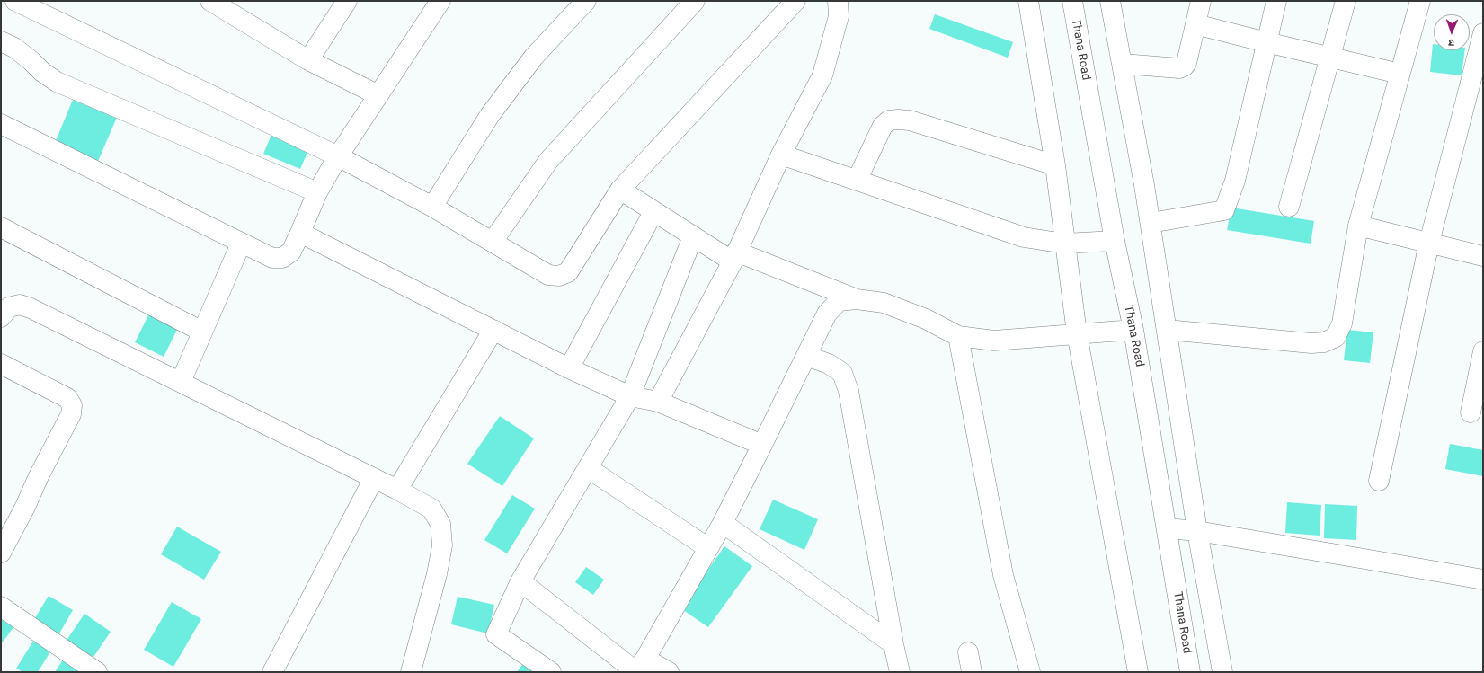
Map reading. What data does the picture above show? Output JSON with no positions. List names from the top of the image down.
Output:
{
  "streets": {
    "street": ["Thana Road"]
  },
  "north": "bottom"
}
